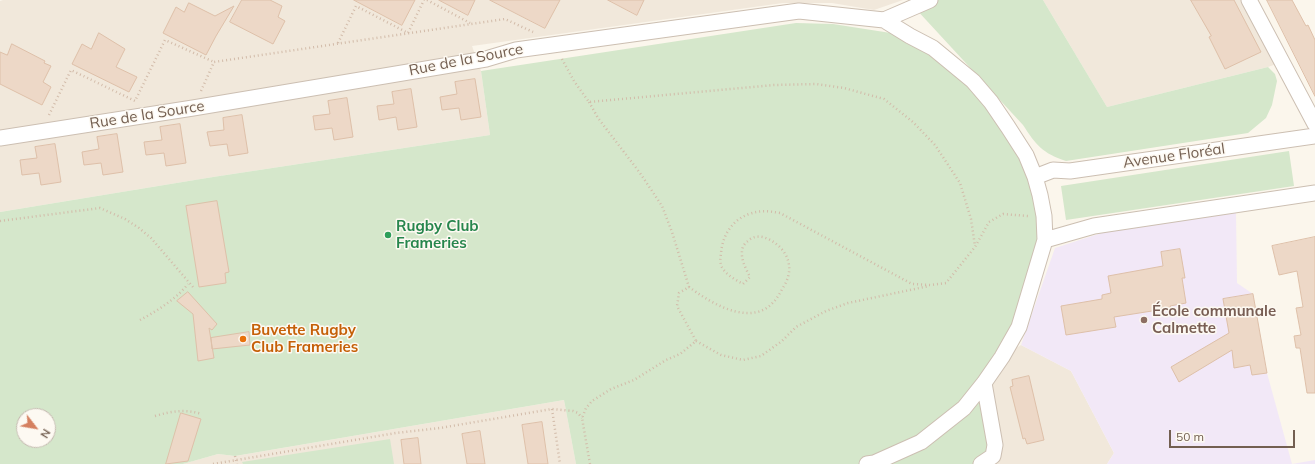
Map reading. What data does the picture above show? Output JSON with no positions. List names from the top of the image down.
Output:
{
  "streets": {
    "street": ["Rue de la Source", "Avenue Floréal"]
  },
  "places": ["Rugby Club Frameries", "École communale Calmette", "Buvette Rugby Club Frameries"],
  "scale_bar": "50 m",
  "north": "bottom right"
}
